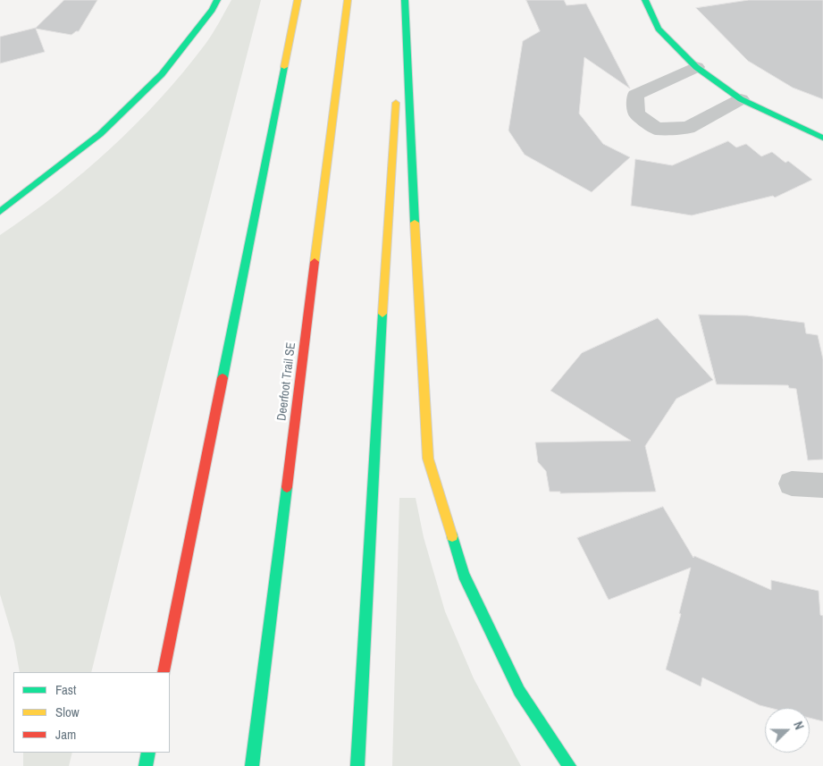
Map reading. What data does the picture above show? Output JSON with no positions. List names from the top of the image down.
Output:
{
  "streets": {
    "main road": ["Deerfoot Trail SE"]
  },
  "legend": ["Fast", "Slow", "Jam"],
  "north": "right"
}
